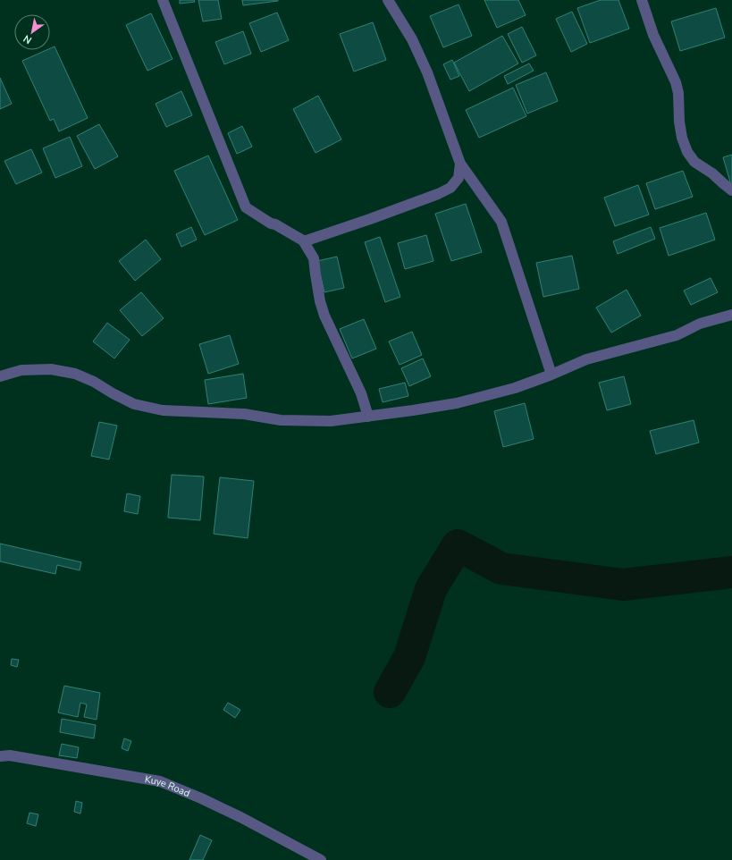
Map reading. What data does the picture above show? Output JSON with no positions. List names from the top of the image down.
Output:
{
  "streets": {
    "street": ["Kuye Road"]
  },
  "north": "bottom left"
}
